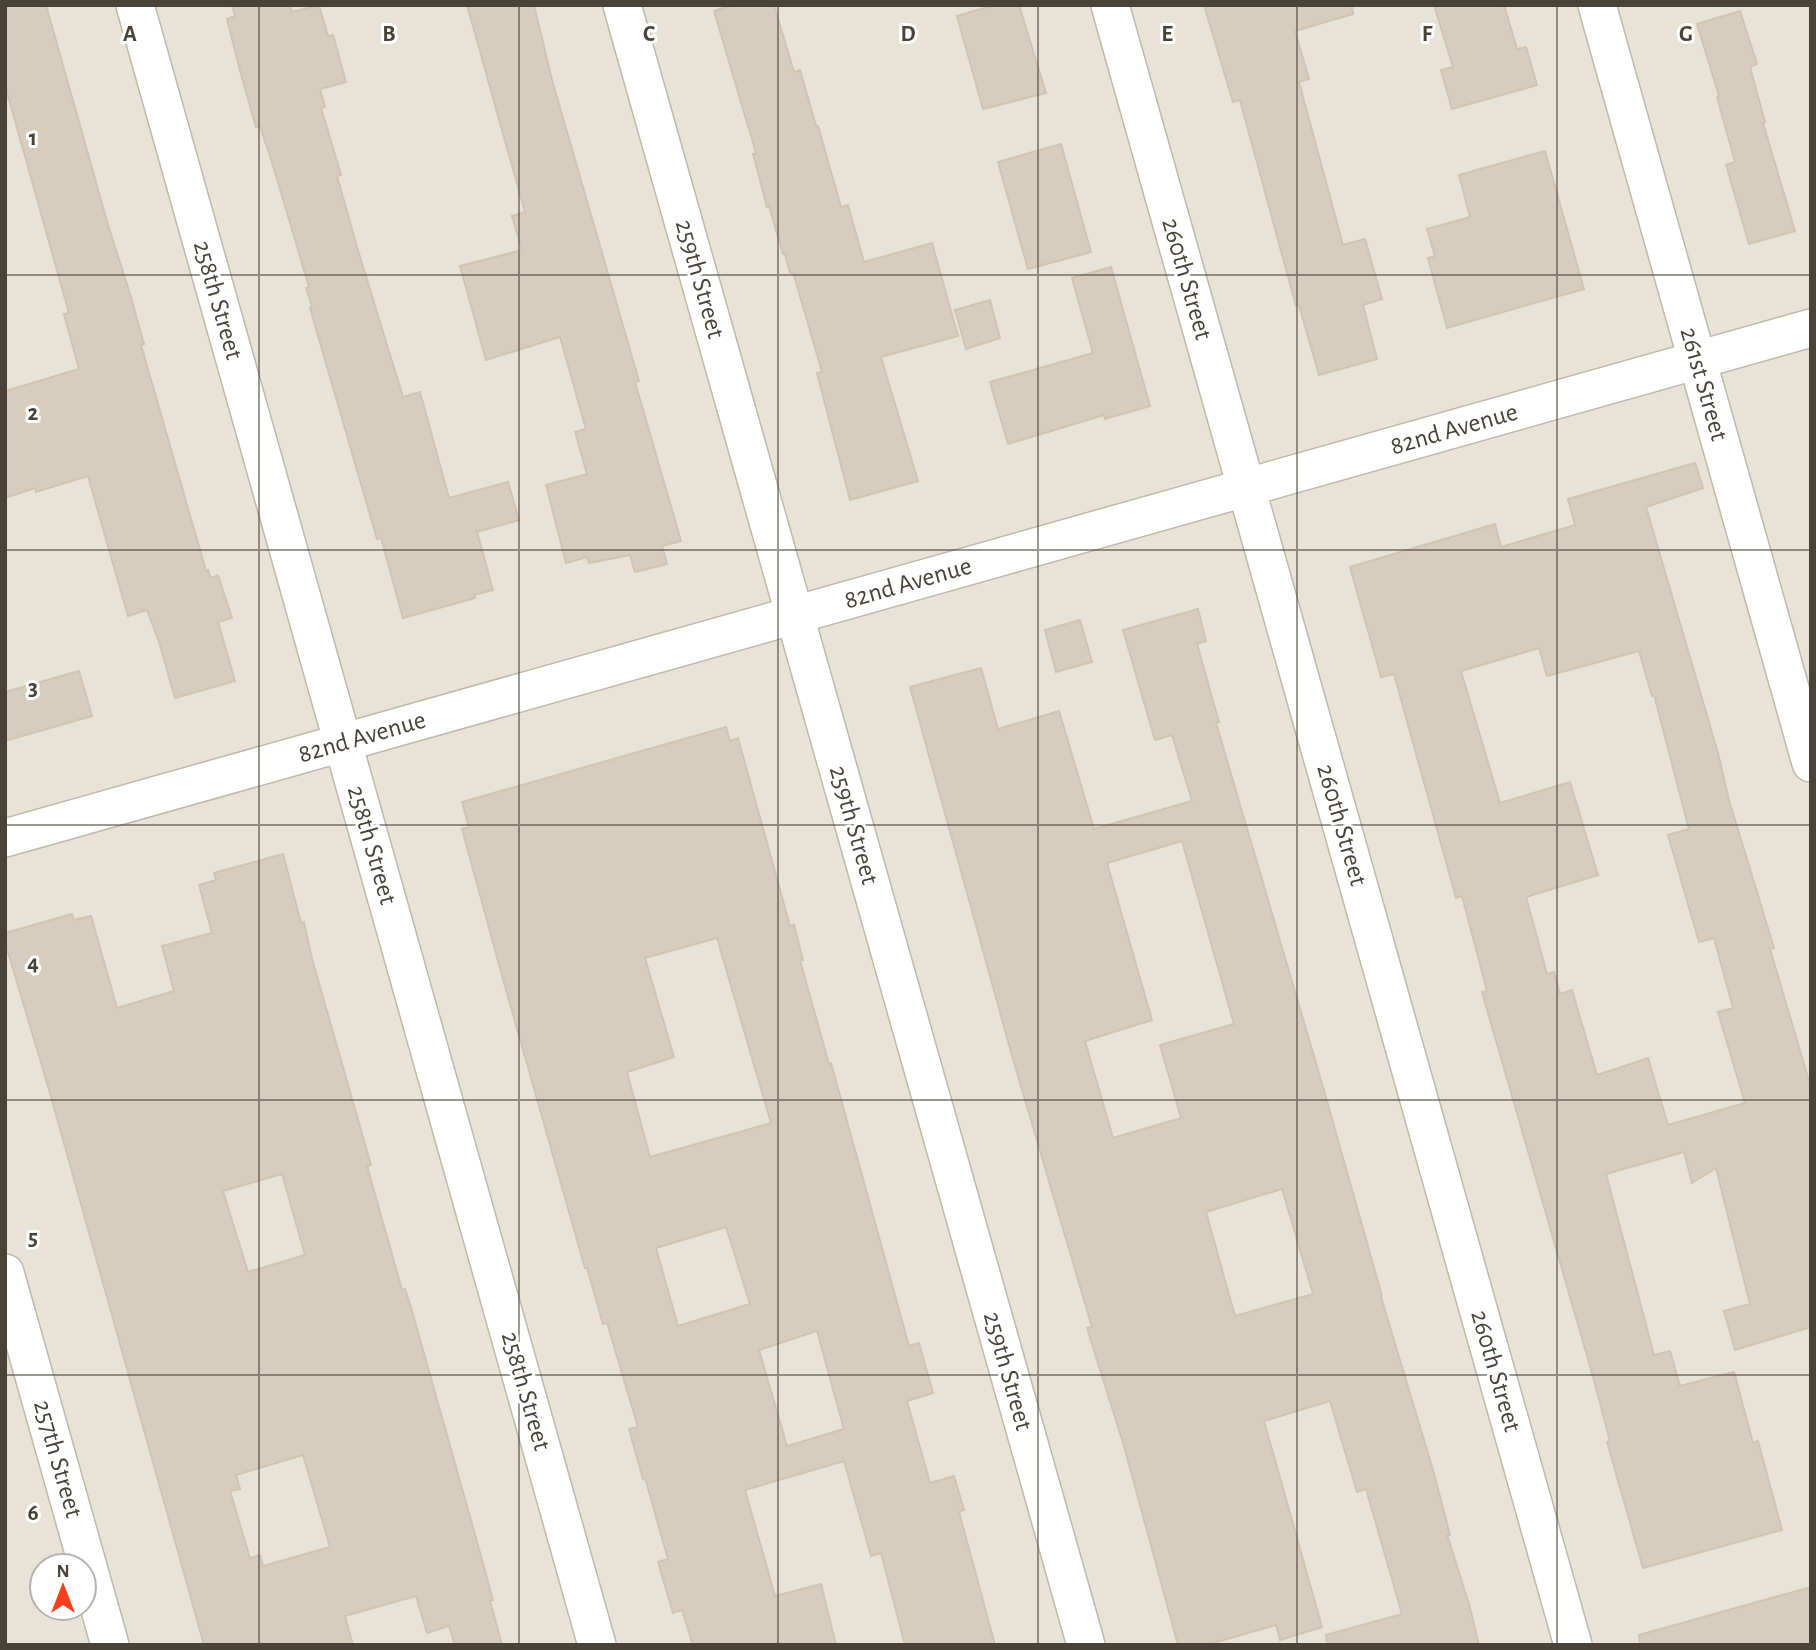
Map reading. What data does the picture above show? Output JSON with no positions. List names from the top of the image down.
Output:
{
  "streets": {
    "street": [
      "259th Street",
      "260th Street",
      "258th Street",
      "261st Street",
      "82nd Avenue",
      "257th Street"
    ]
  },
  "crossings": [
    ["259th Street", "82nd Avenue"],
    ["260th Street", "82nd Avenue"],
    ["258th Street", "82nd Avenue"],
    ["261st Street", "82nd Avenue"]
  ],
  "north": "top",
  "grid": {
    "columns": [
      "A",
      "B",
      "C",
      "D",
      "E",
      "F",
      "G"
    ],
    "rows": [
      "1",
      "2",
      "3",
      "4",
      "5",
      "6"
    ]
  }
}
